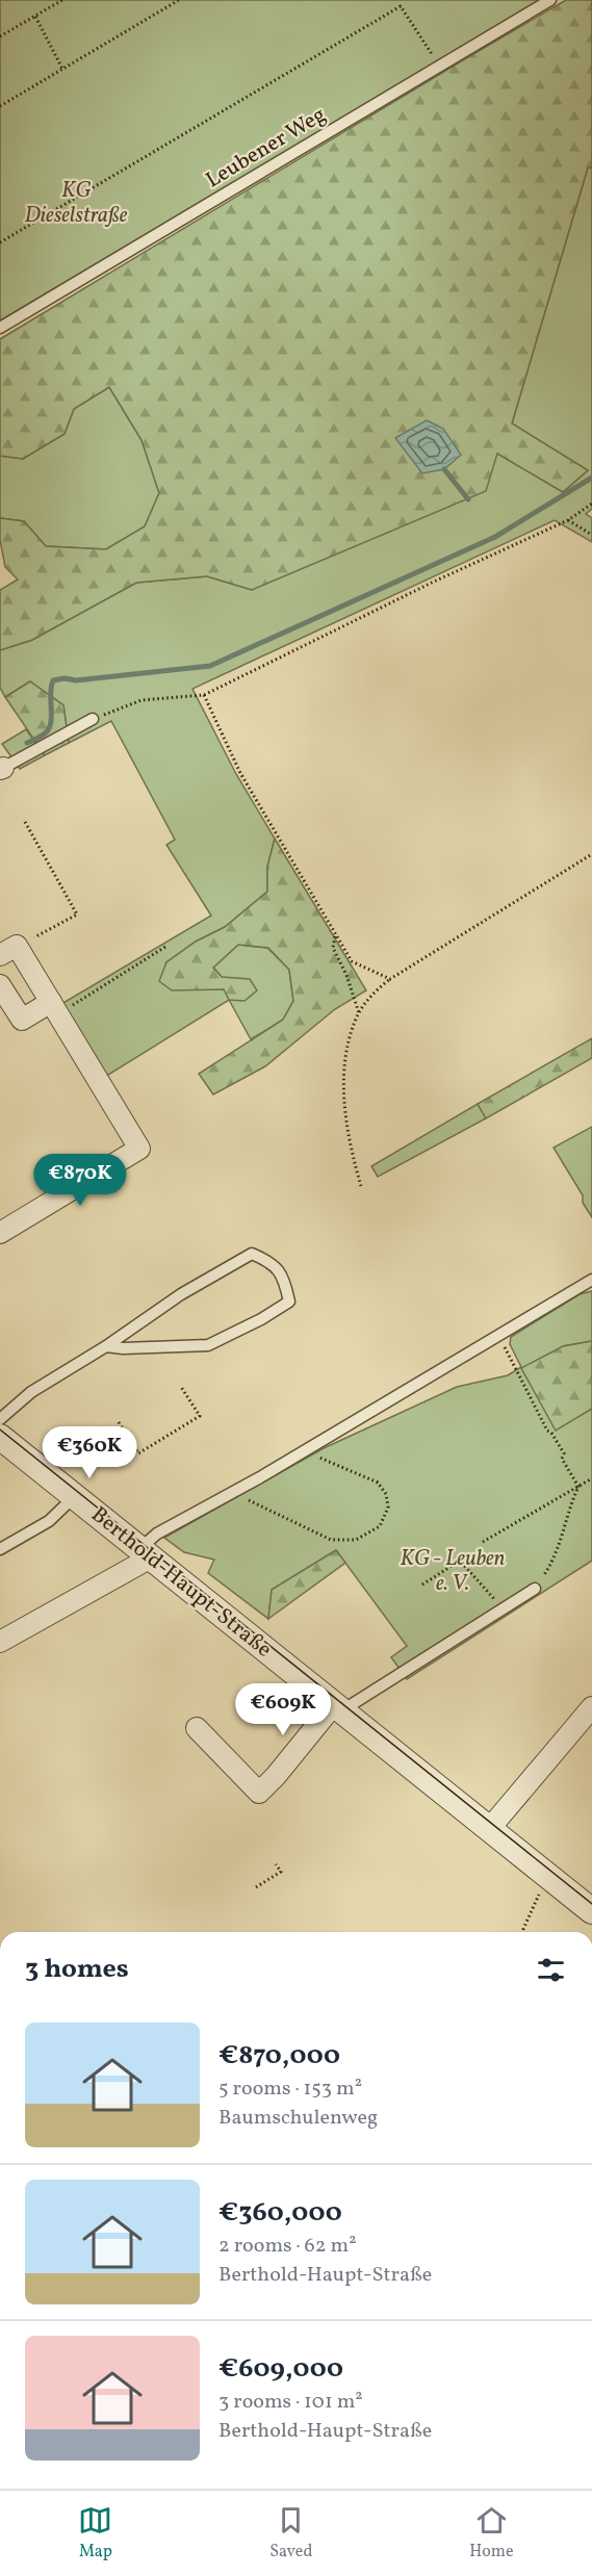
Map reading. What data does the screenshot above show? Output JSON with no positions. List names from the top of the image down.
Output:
{
  "streets": {
    "street": ["Berthold-Haupt-Straße"],
    "lane": ["Leubener Weg"]
  },
  "parks": ["KG Dieselstraße", "KG - Leuben e. V."],
  "page": {
    "price": ["€870K", "€360K", "€609K"],
    "heading": "3 homes",
    "list": [
      {
        "name": "€870,000",
        "note": "5 rooms · 153 m² · Baumschulenweg"
      },
      {
        "name": "€360,000",
        "note": "2 rooms · 62 m² · Berthold-Haupt-Straße"
      },
      {
        "name": "€609,000",
        "note": "3 rooms · 101 m² · Berthold-Haupt-Straße"
      }
    ],
    "tabs": ["Map", "Saved", "Home"]
  }
}
